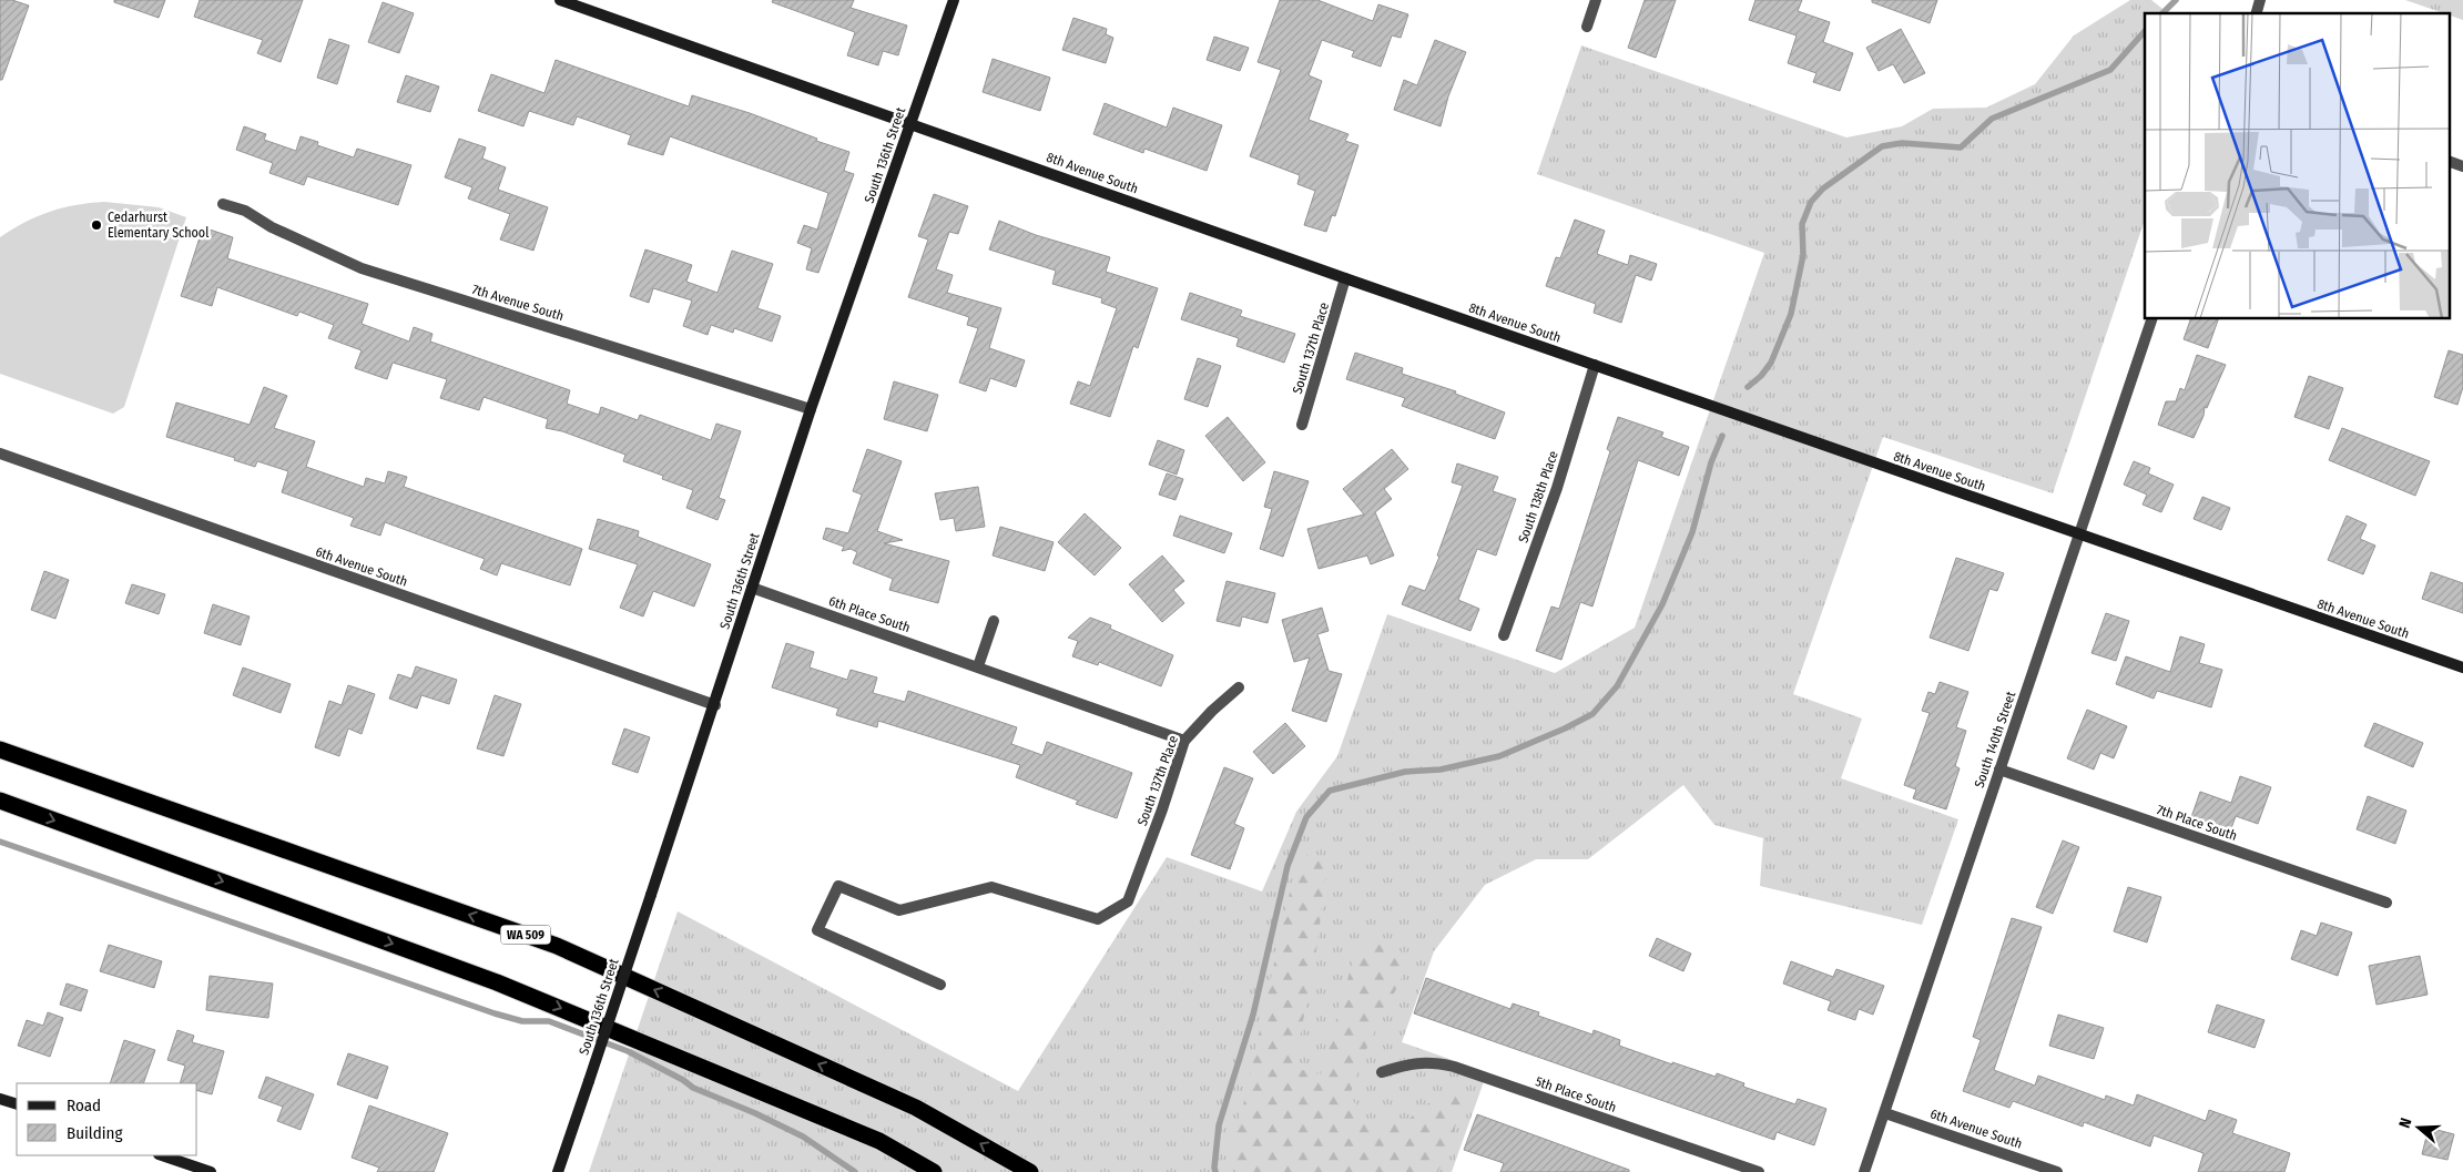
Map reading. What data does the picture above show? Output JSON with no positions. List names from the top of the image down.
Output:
{
  "streets": {
    "highway": ["WA 509"],
    "street": [
      "South 136th Street",
      "8th Avenue South",
      "7th Avenue South",
      "South 137th Place",
      "South 138th Place",
      "6th Avenue South",
      "6th Place South",
      "South 140th Street",
      "7th Place South",
      "5th Place South"
    ]
  },
  "crossings": [
    ["South 136th Street", "8th Avenue South"],
    ["South 136th Street", "7th Avenue South"],
    ["South 136th Street", "6th Avenue South"],
    ["South 136th Street", "6th Place South"],
    ["8th Avenue South", "South 137th Place"],
    ["8th Avenue South", "South 138th Place"],
    ["8th Avenue South", "South 140th Street"],
    ["South 137th Place", "6th Place South"],
    ["6th Avenue South", "South 140th Street"],
    ["South 140th Street", "7th Place South"]
  ],
  "places": ["Cedarhurst Elementary School"],
  "legend": ["Road", "Building"],
  "north": "left"
}
